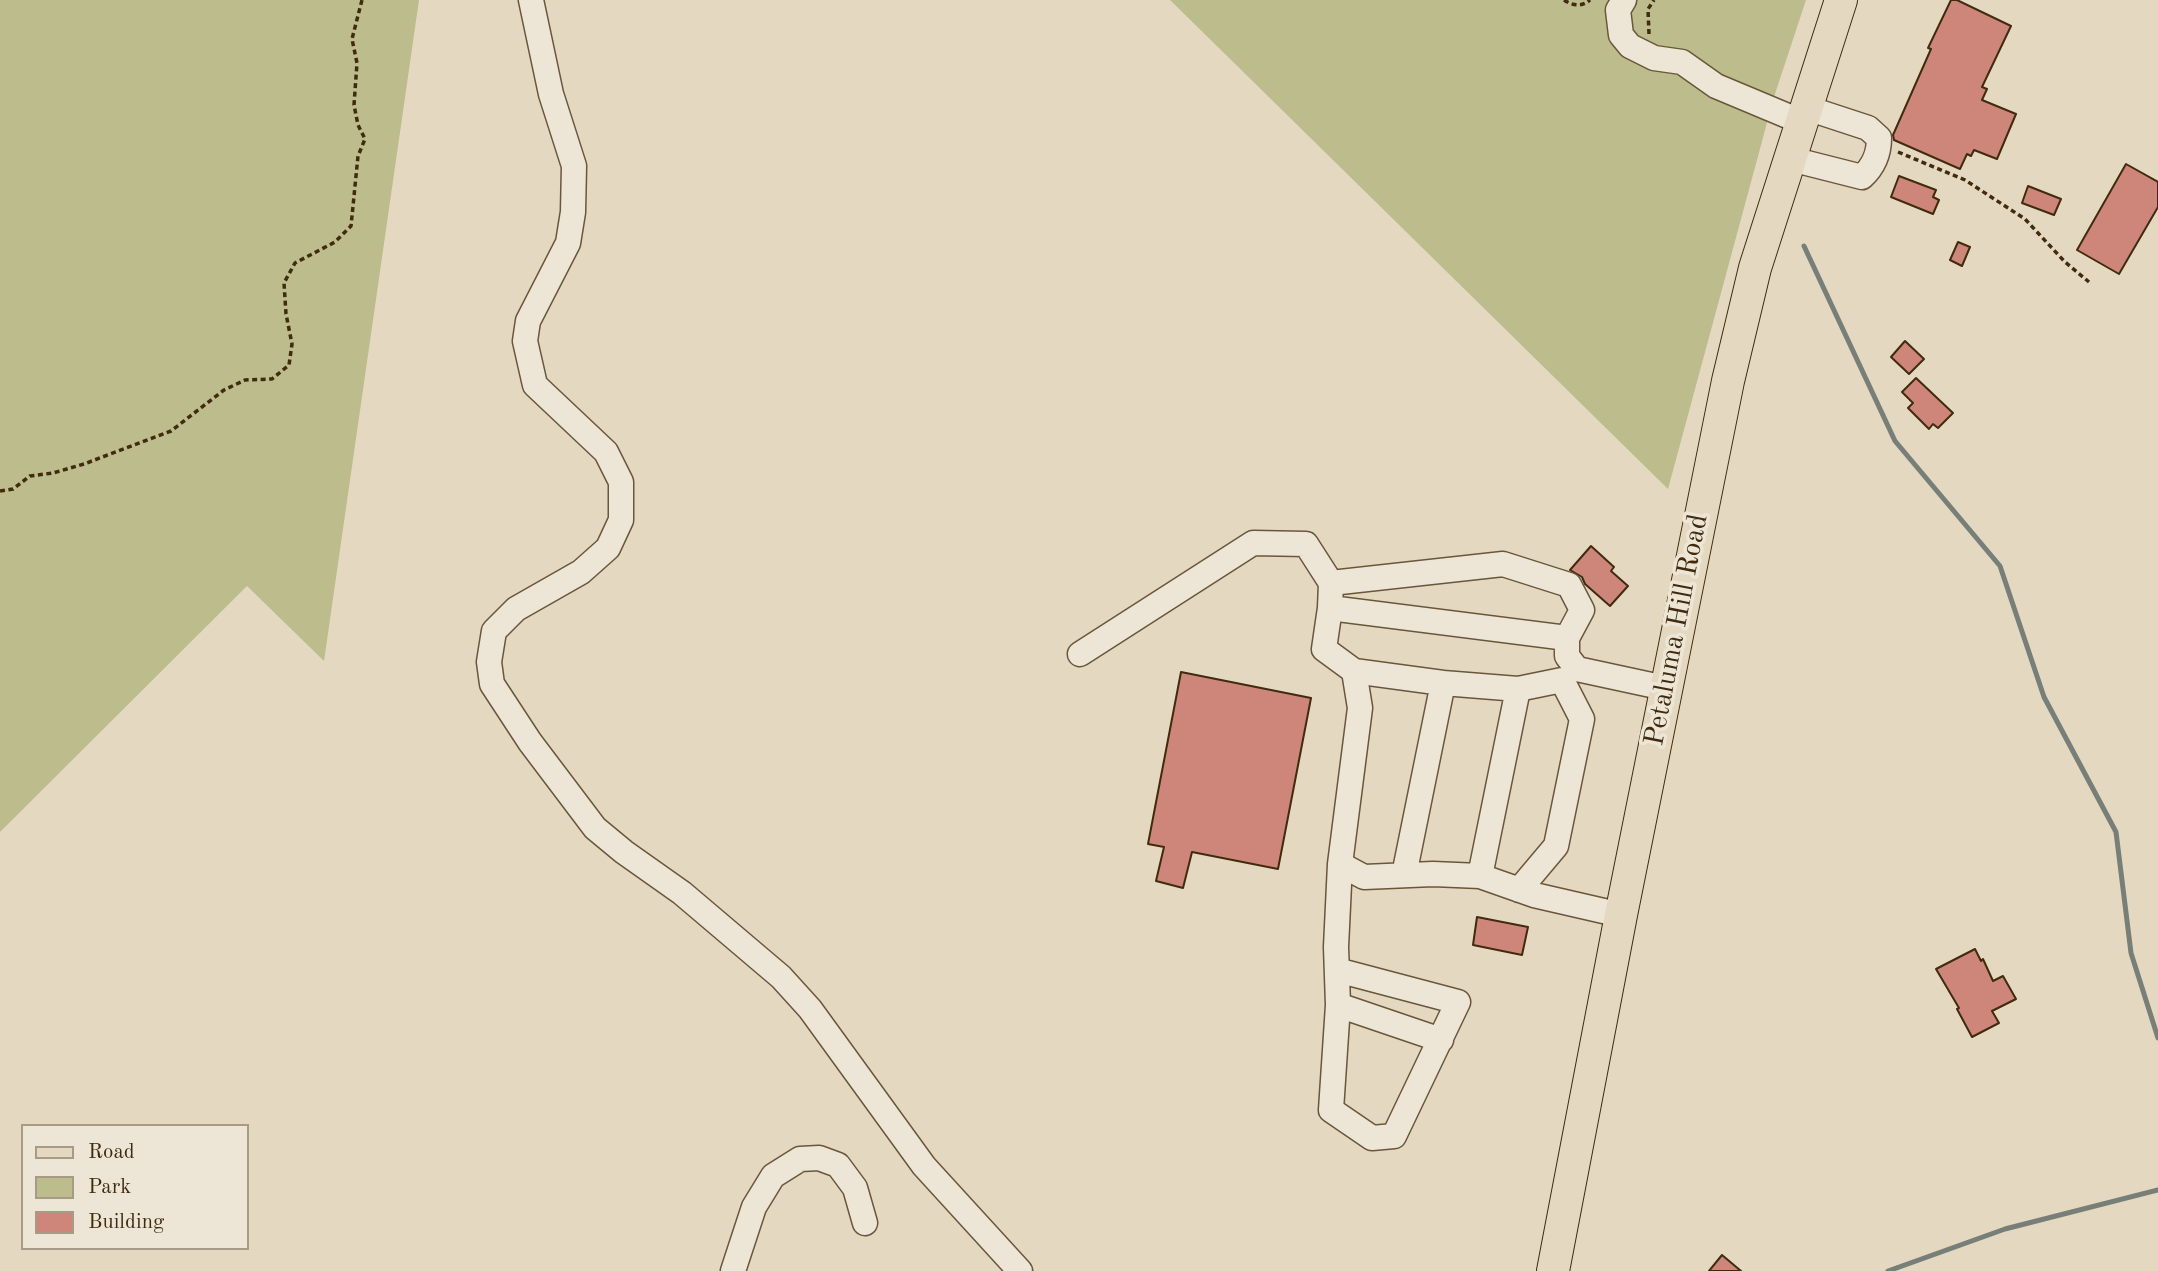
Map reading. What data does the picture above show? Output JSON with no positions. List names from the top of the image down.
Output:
{
  "streets": {
    "main road": ["Petaluma Hill Road"]
  },
  "legend": ["Road", "Park", "Building"]
}
